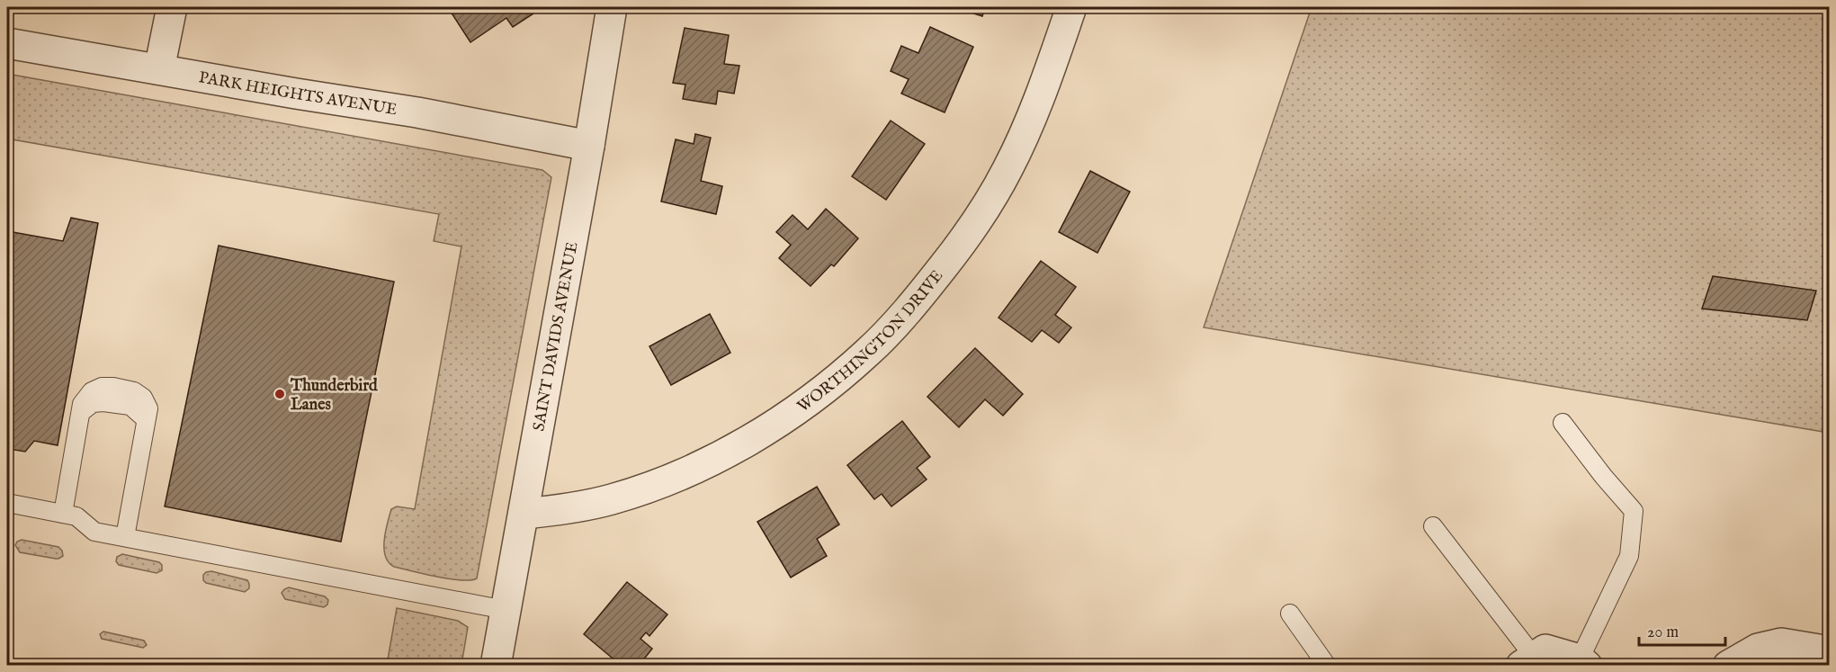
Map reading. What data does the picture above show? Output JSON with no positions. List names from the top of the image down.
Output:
{
  "streets": {
    "street": ["PARK HEIGHTS AVENUE", "SAINT DAVIDS AVENUE", "WORTHINGTON DRIVE"]
  },
  "crossings": [
    ["PARK HEIGHTS AVENUE", "SAINT DAVIDS AVENUE"],
    ["SAINT DAVIDS AVENUE", "WORTHINGTON DRIVE"]
  ],
  "places": ["Thunderbird Lanes"],
  "scale_bar": "20 m"
}
